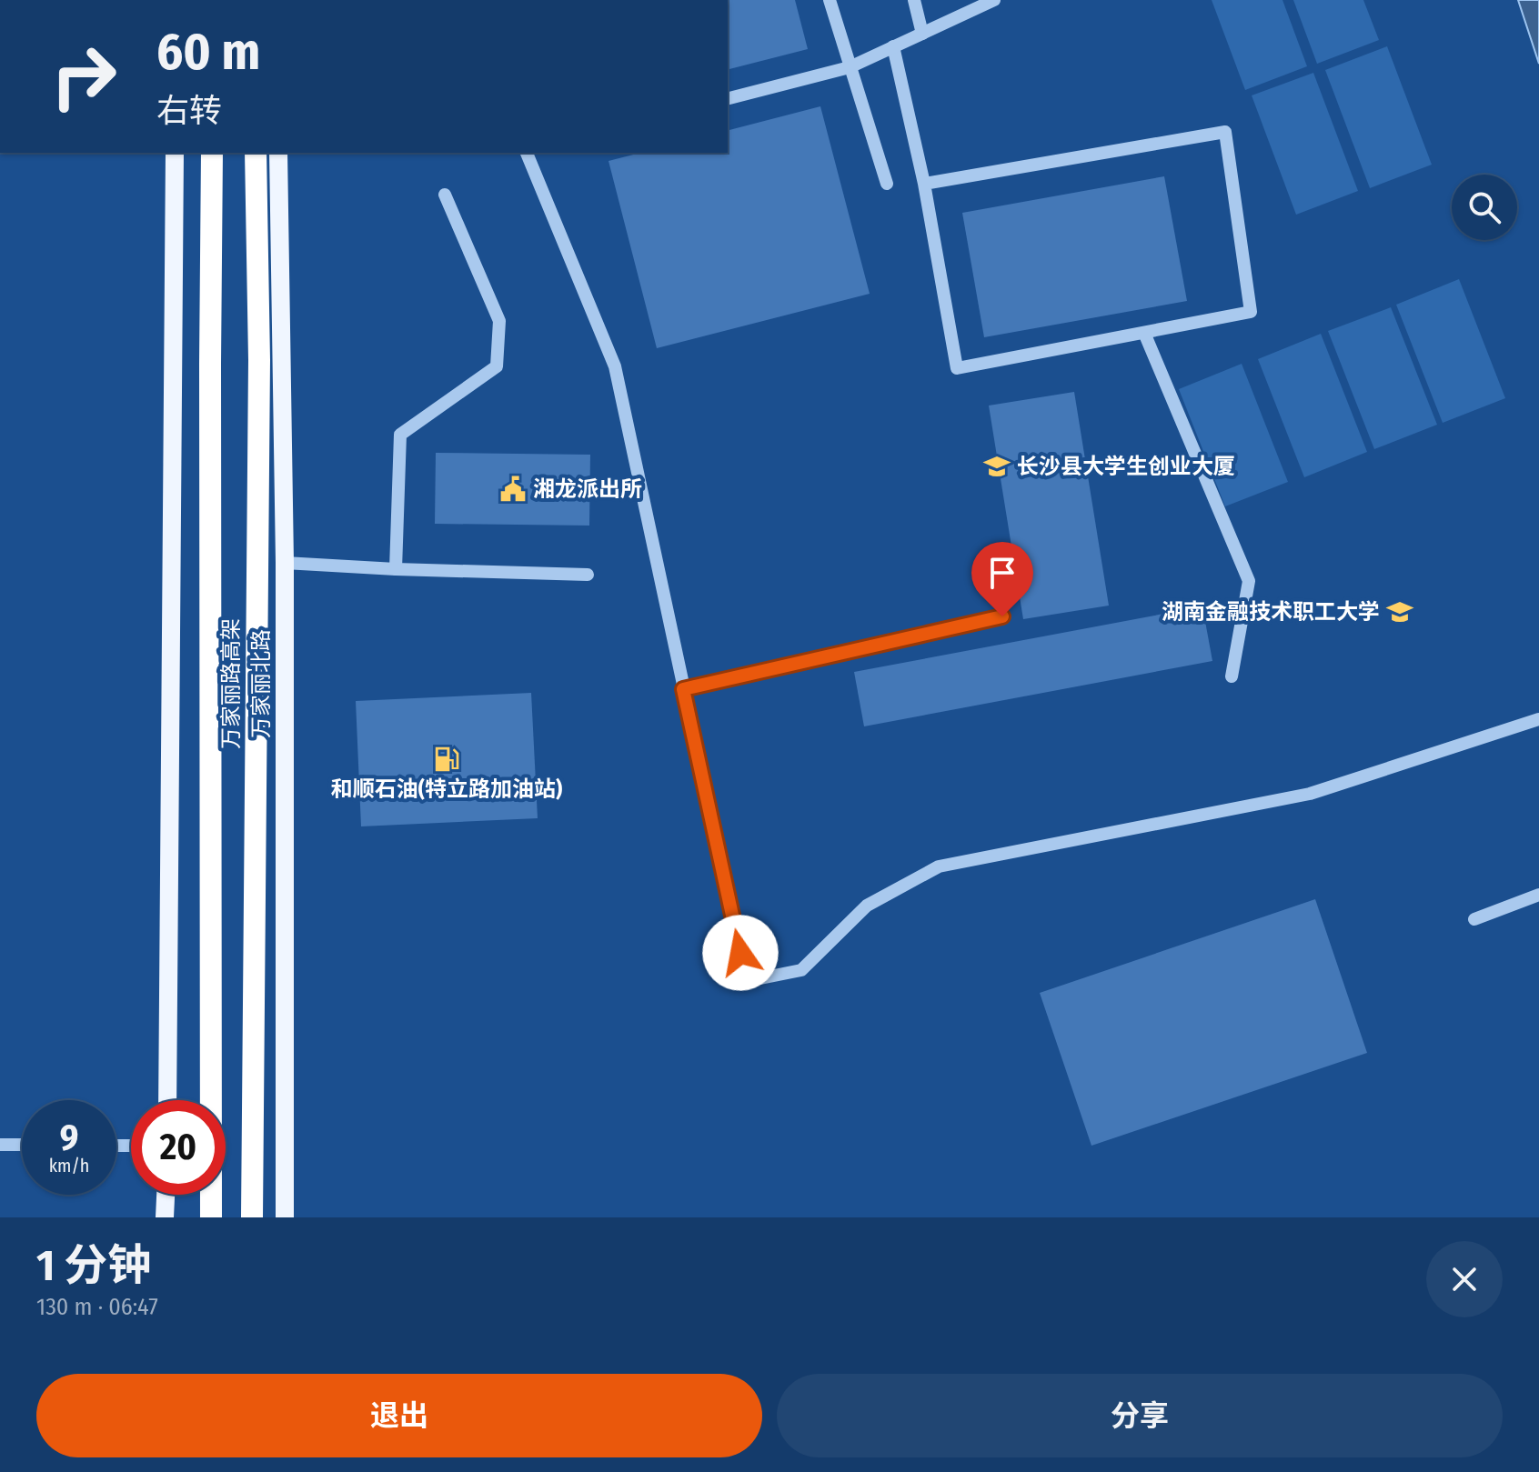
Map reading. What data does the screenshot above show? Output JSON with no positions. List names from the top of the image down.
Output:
{
  "streets": {
    "highway": ["万家丽路高架"],
    "main road": ["万家丽北路"]
  },
  "places": {
    "school or university": ["长沙县大学生创业大厦", "湖南金融技术职工大学"],
    "public building": ["湘龙派出所"],
    "fuel station": ["和顺石油(特立路加油站)"]
  },
  "page": {
    "turn": ["60 m", "右转"],
    "speed": "9 km/h",
    "limit": "20",
    "heading": ["1 分钟", "130 m · 06:47"],
    "buttons": ["退出", "分享"]
  }
}
